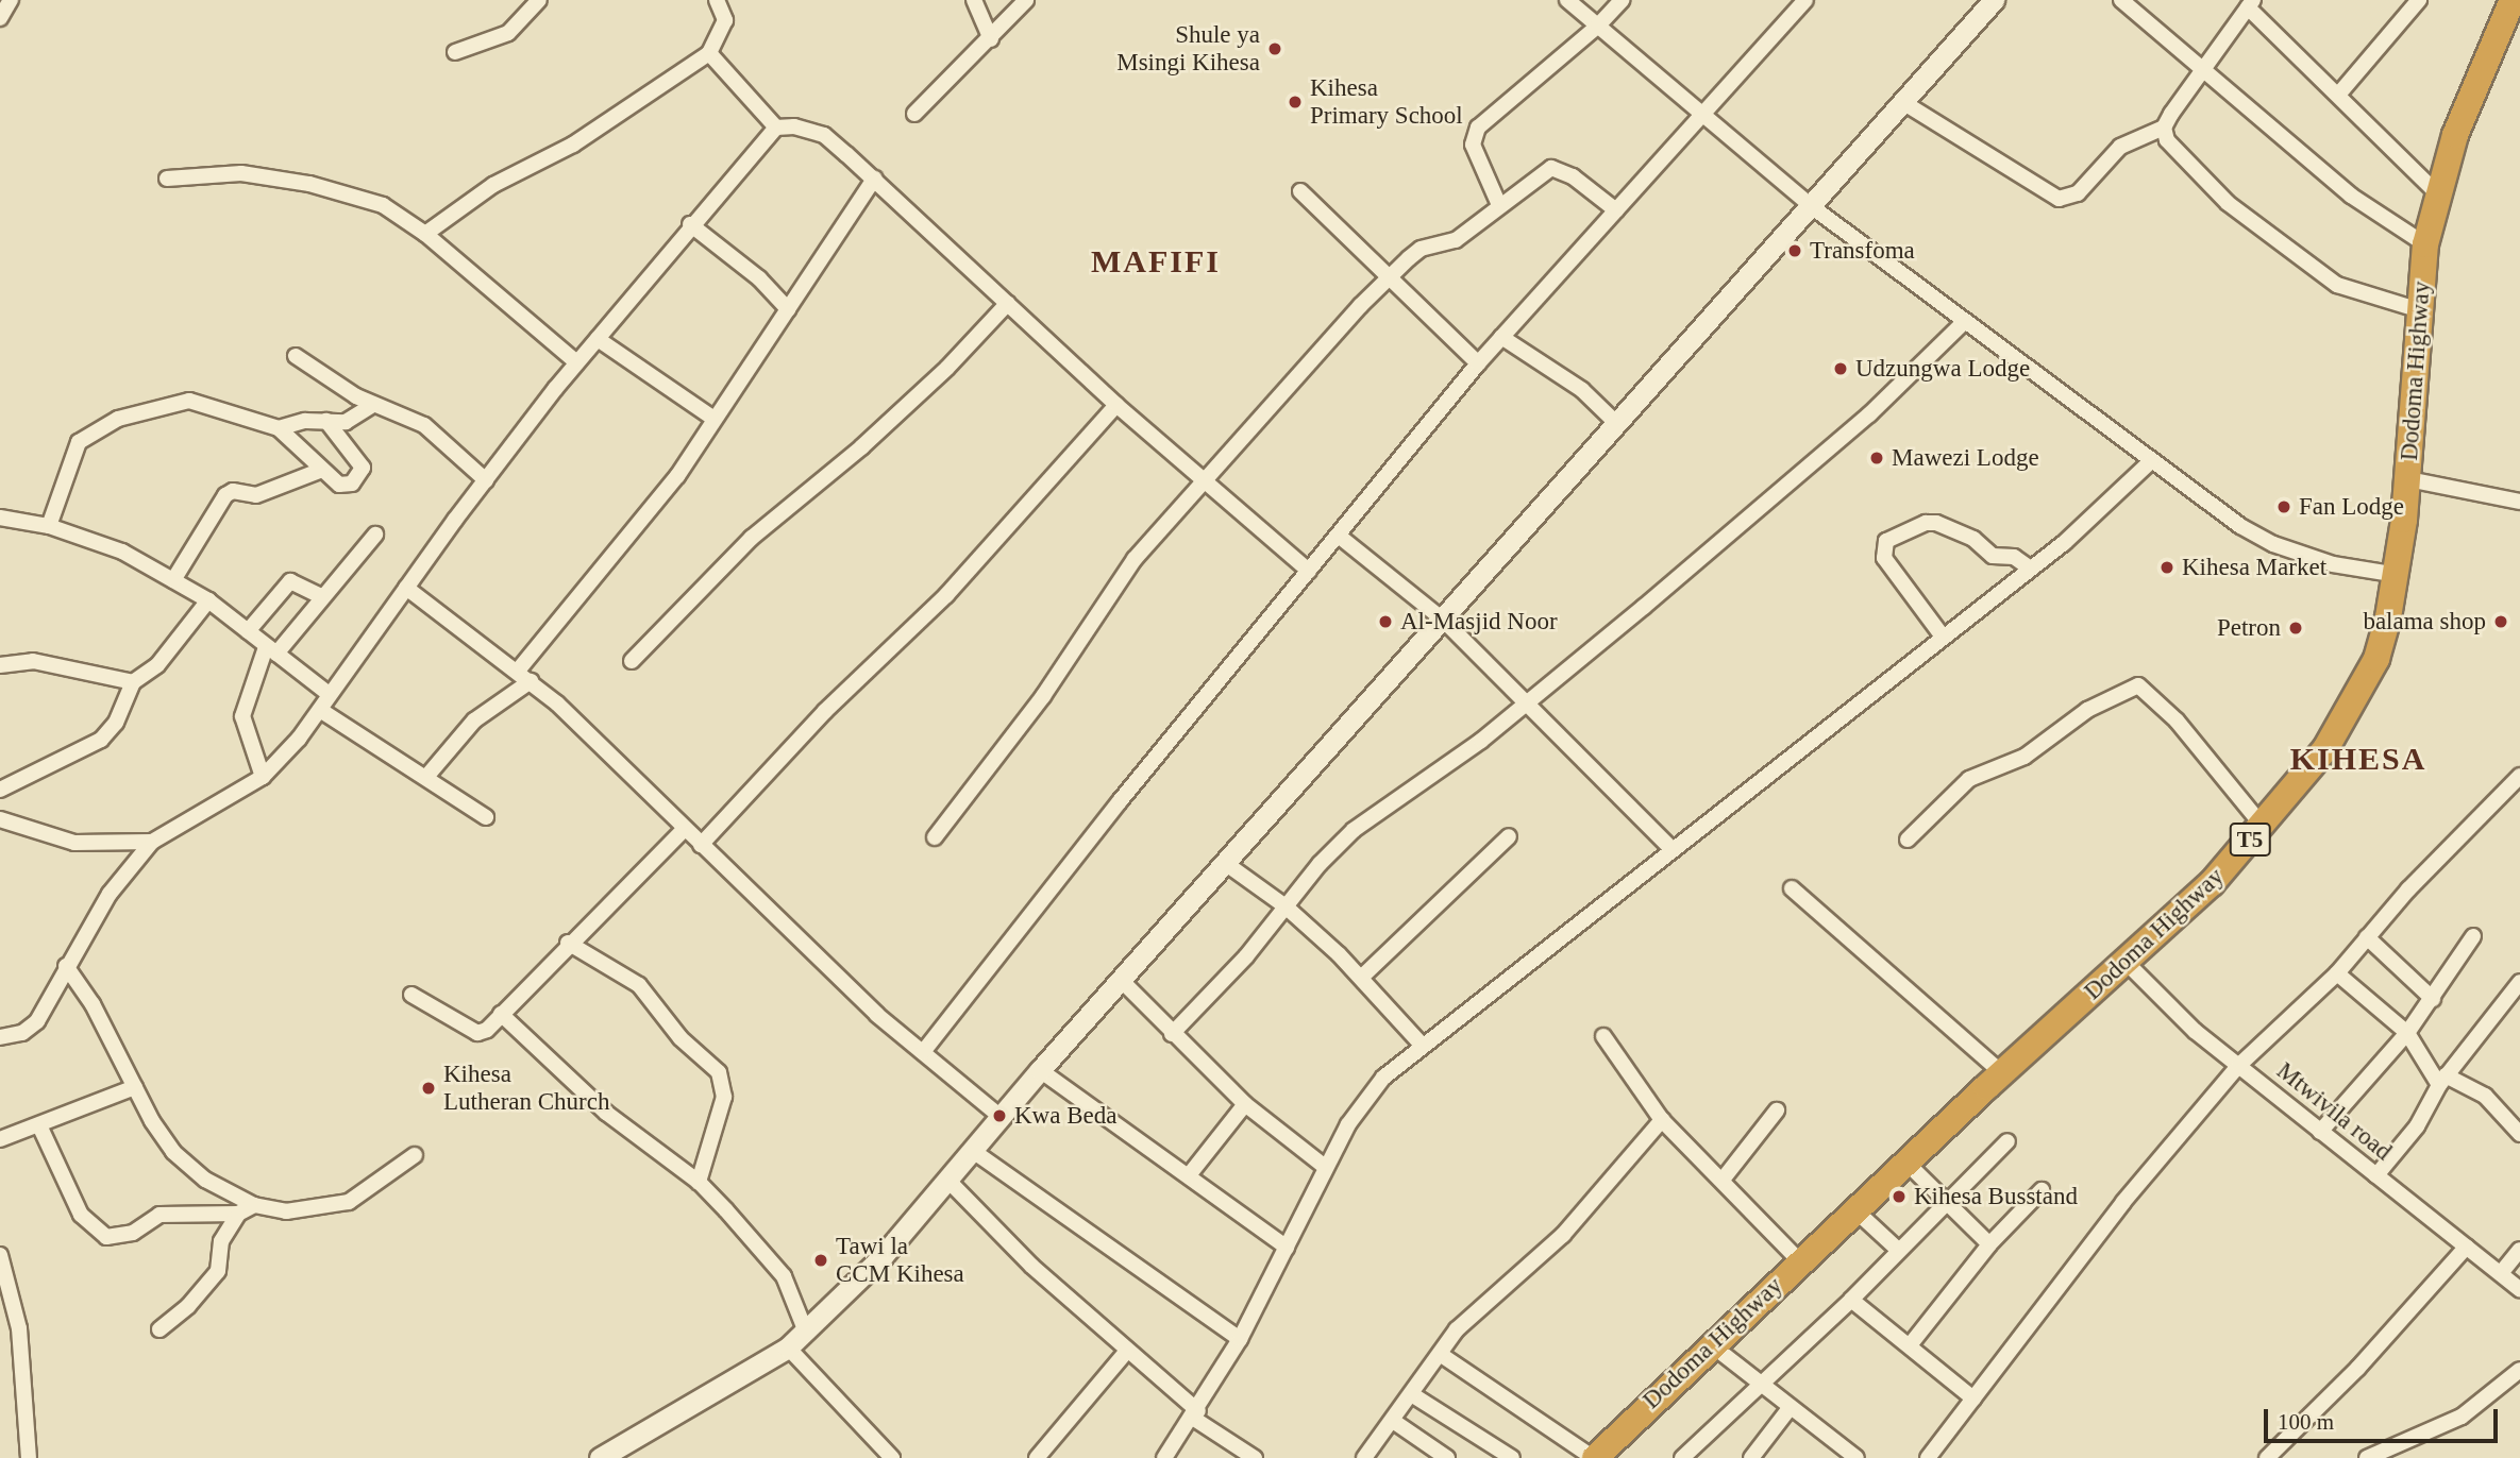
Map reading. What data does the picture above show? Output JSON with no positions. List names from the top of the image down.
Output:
{
  "streets": {
    "highway": ["Dodoma Highway", "T5"],
    "street": ["Mtwivila road"]
  },
  "crossings": [
    ["Dodoma Highway", "Mtwivila road"]
  ],
  "districts": ["MAFIFI", "KIHESA"],
  "places": [
    "Shule ya Msingi Kihesa",
    "Kihesa Primary School",
    "Transfoma",
    "Udzungwa Lodge",
    "Mawezi Lodge",
    "Fan Lodge",
    "Kihesa Market",
    "Al-Masjid Noor",
    "balama shop",
    "Petron",
    "Kihesa Lutheran Church",
    "Kwa Beda",
    "Kihesa Busstand",
    "Tawi la CCM Kihesa"
  ],
  "scale_bar": "100 m"
}
